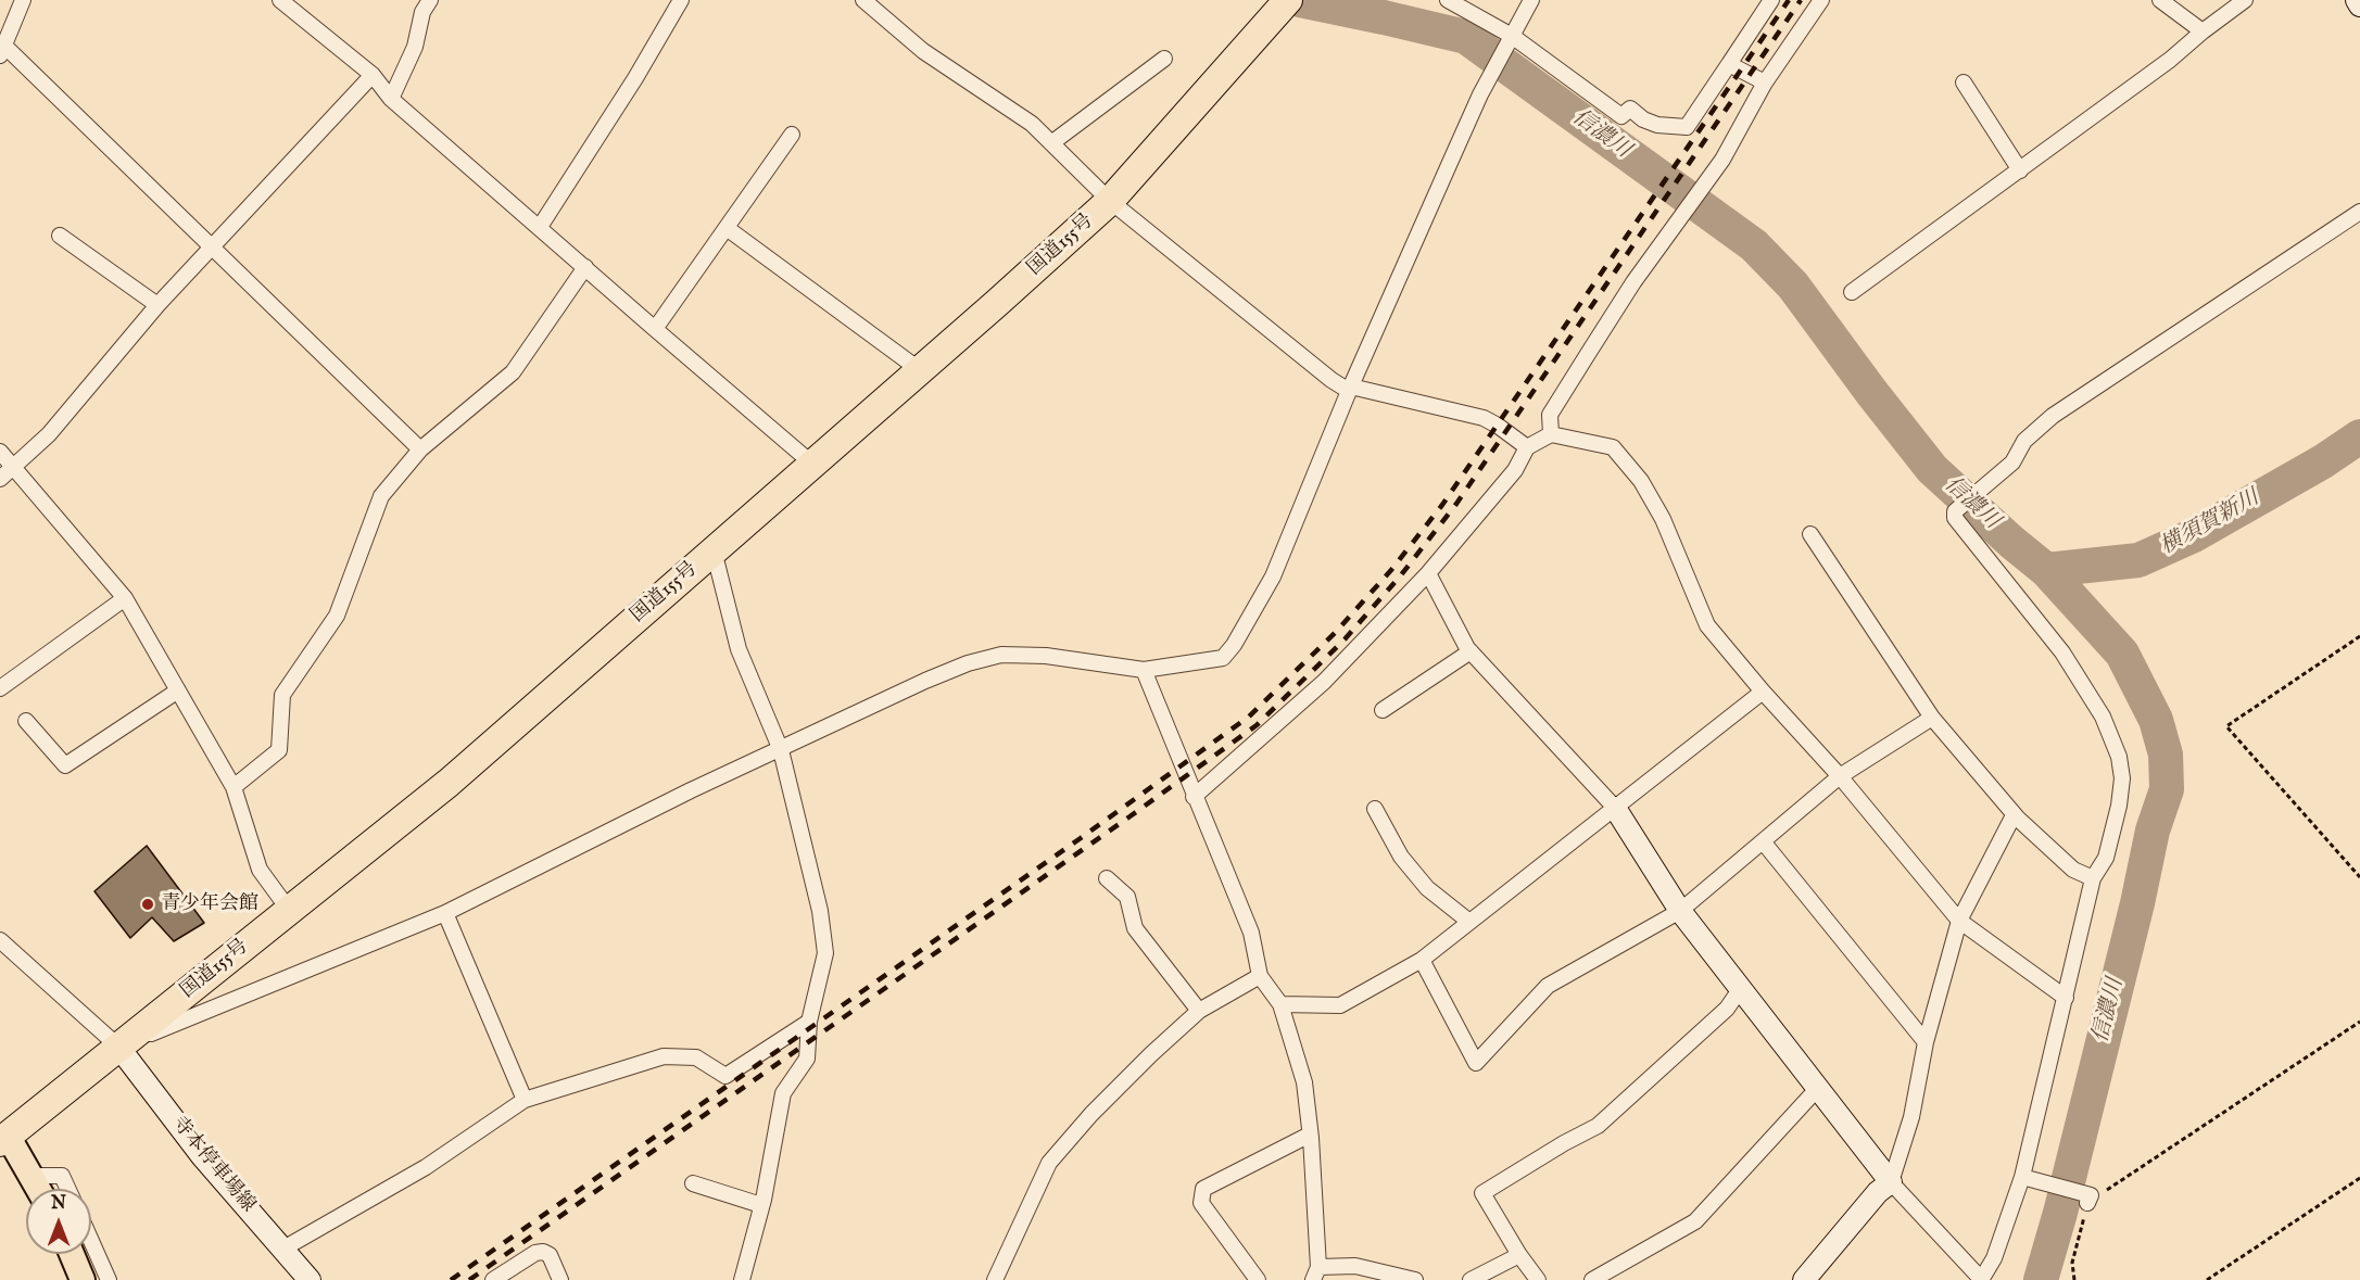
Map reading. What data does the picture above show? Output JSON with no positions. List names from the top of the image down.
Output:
{
  "streets": {
    "highway": ["国道155号"],
    "street": ["寺本停車場線"]
  },
  "crossings": [
    ["国道155号", "寺本停車場線"]
  ],
  "water": ["信濃川", "横須賀新川"],
  "places": ["青少年会館"],
  "north": "top"
}
